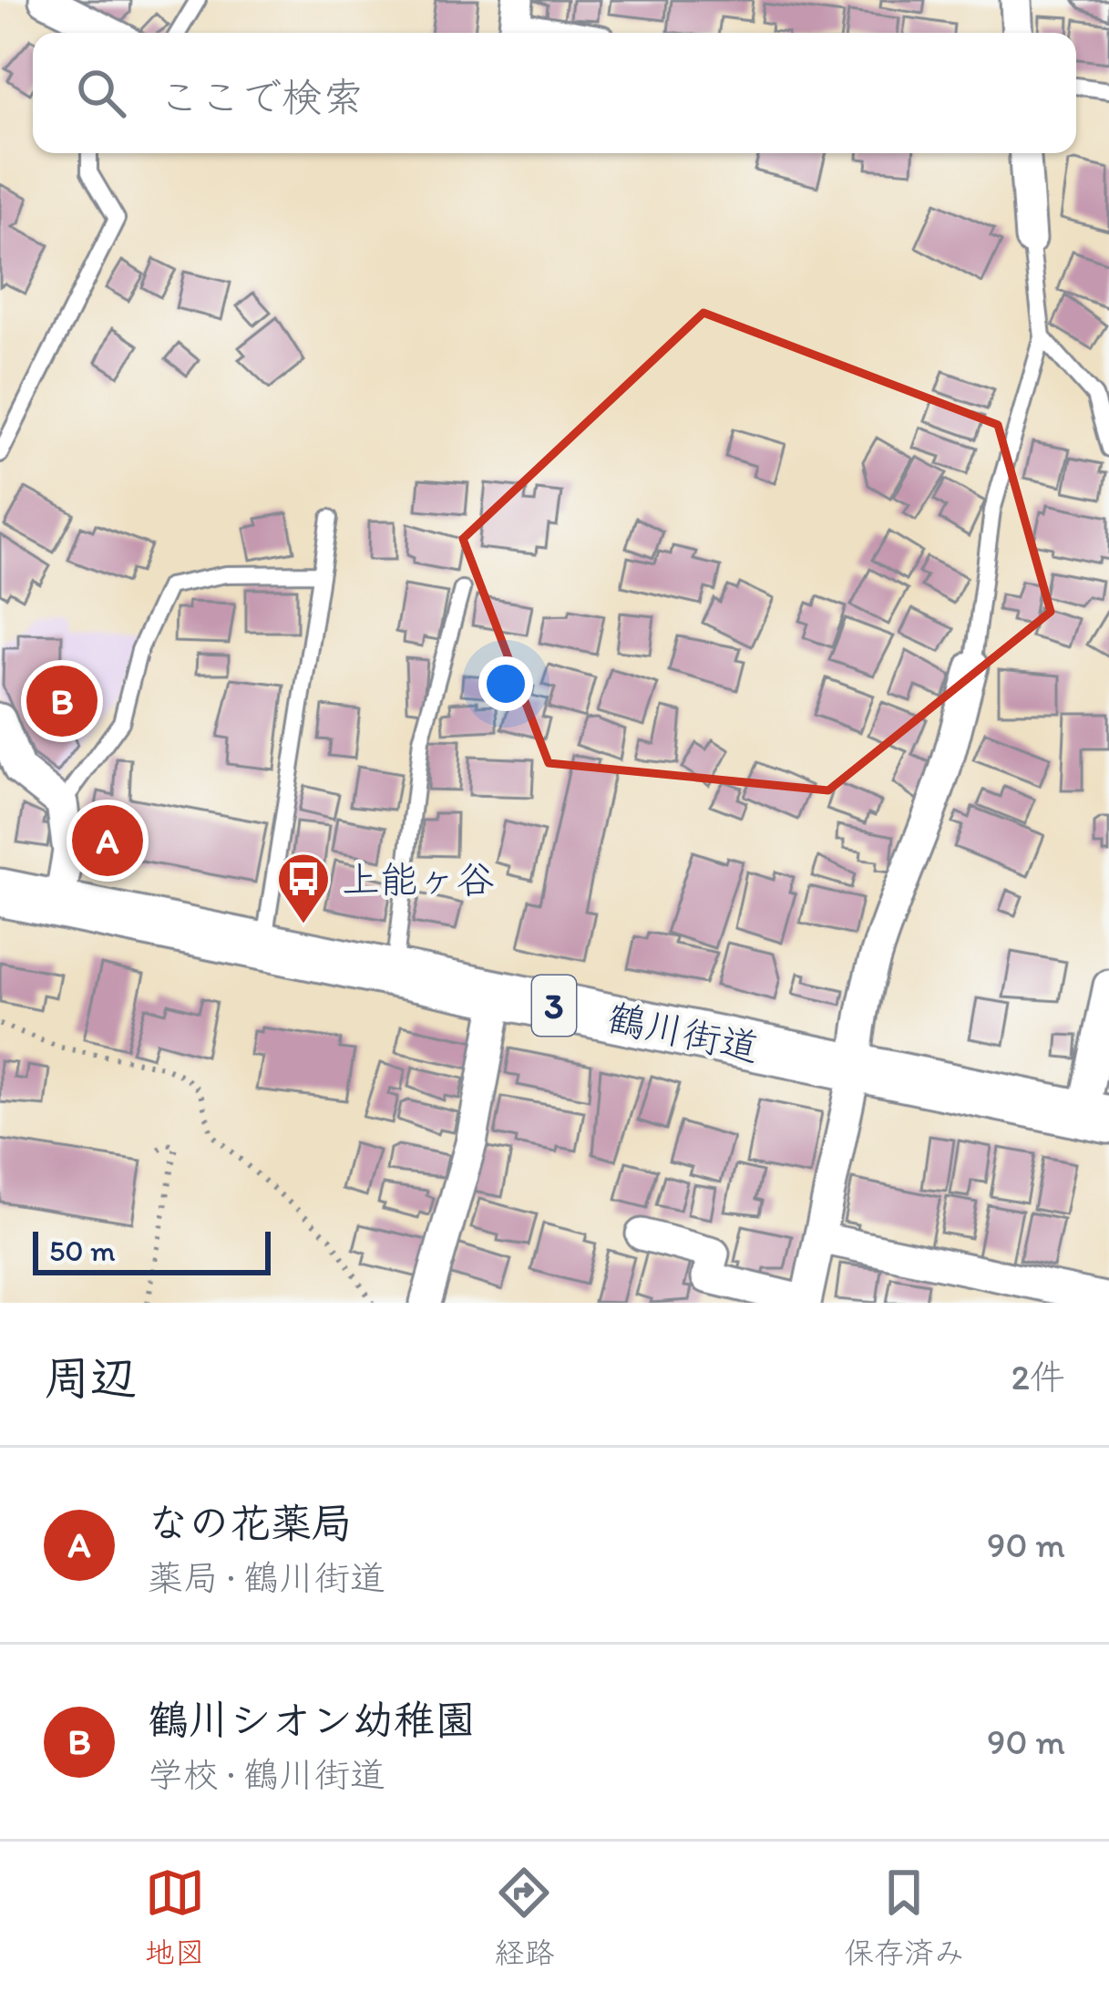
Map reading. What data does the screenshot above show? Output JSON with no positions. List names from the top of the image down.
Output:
{
  "streets": {
    "main road": ["3", "鶴川街道"]
  },
  "places": {
    "bus stop": ["上能ヶ谷"]
  },
  "scale_bar": "50 m",
  "page": {
    "search": "ここで検索",
    "pins": ["B", "A"],
    "scale": "50 m",
    "heading": ["周辺", "2件"],
    "list": [
      {
        "mark": "A",
        "name": "なの花薬局",
        "note": "薬局 · 鶴川街道",
        "value": "90 m"
      },
      {
        "mark": "B",
        "name": "鶴川シオン幼稚園",
        "note": "学校 · 鶴川街道",
        "value": "90 m"
      }
    ],
    "nav": ["地図", "経路", "保存済み"]
  }
}
